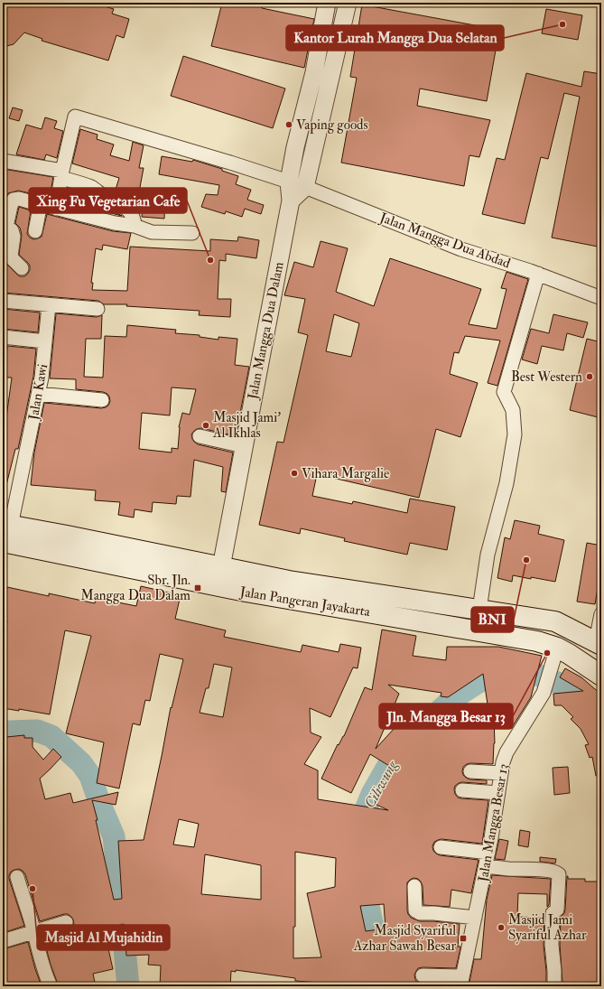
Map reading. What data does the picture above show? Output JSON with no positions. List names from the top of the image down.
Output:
{
  "streets": {
    "main road": ["Jalan Pangeran Jayakarta"],
    "street": [
      "Jalan Mangga Dua Abdad",
      "Jalan Mangga Dua Dalam",
      "Jalan Kawi",
      "Jalan Mangga Besar 13"
    ]
  },
  "crossings": [
    ["Jalan Mangga Dua Abdad", "Jalan Mangga Dua Dalam"],
    ["Jalan Mangga Dua Dalam", "Jalan Pangeran Jayakarta"],
    ["Jalan Kawi", "Jalan Pangeran Jayakarta"],
    ["Jalan Pangeran Jayakarta", "Jalan Mangga Besar 13"]
  ],
  "water": ["Ciliwung"],
  "places": {
    "other": [
      "Kantor Lurah Mangga Dua Selatan",
      "Vaping goods",
      "Xing Fu Vegetarian Cafe",
      "Best Western",
      "Masjid Jami' Al Ikhlas",
      "Vihara Margalie",
      "BNI",
      "Jln. Mangga Besar 13",
      "Masjid Al Mujahidin",
      "Masjid Jami Syariful Azhar"
    ],
    "transit": ["Sbr. Jln. Mangga Dua Dalam", "Masjid Syariful Azhar Sawah Besar"]
  }
}
